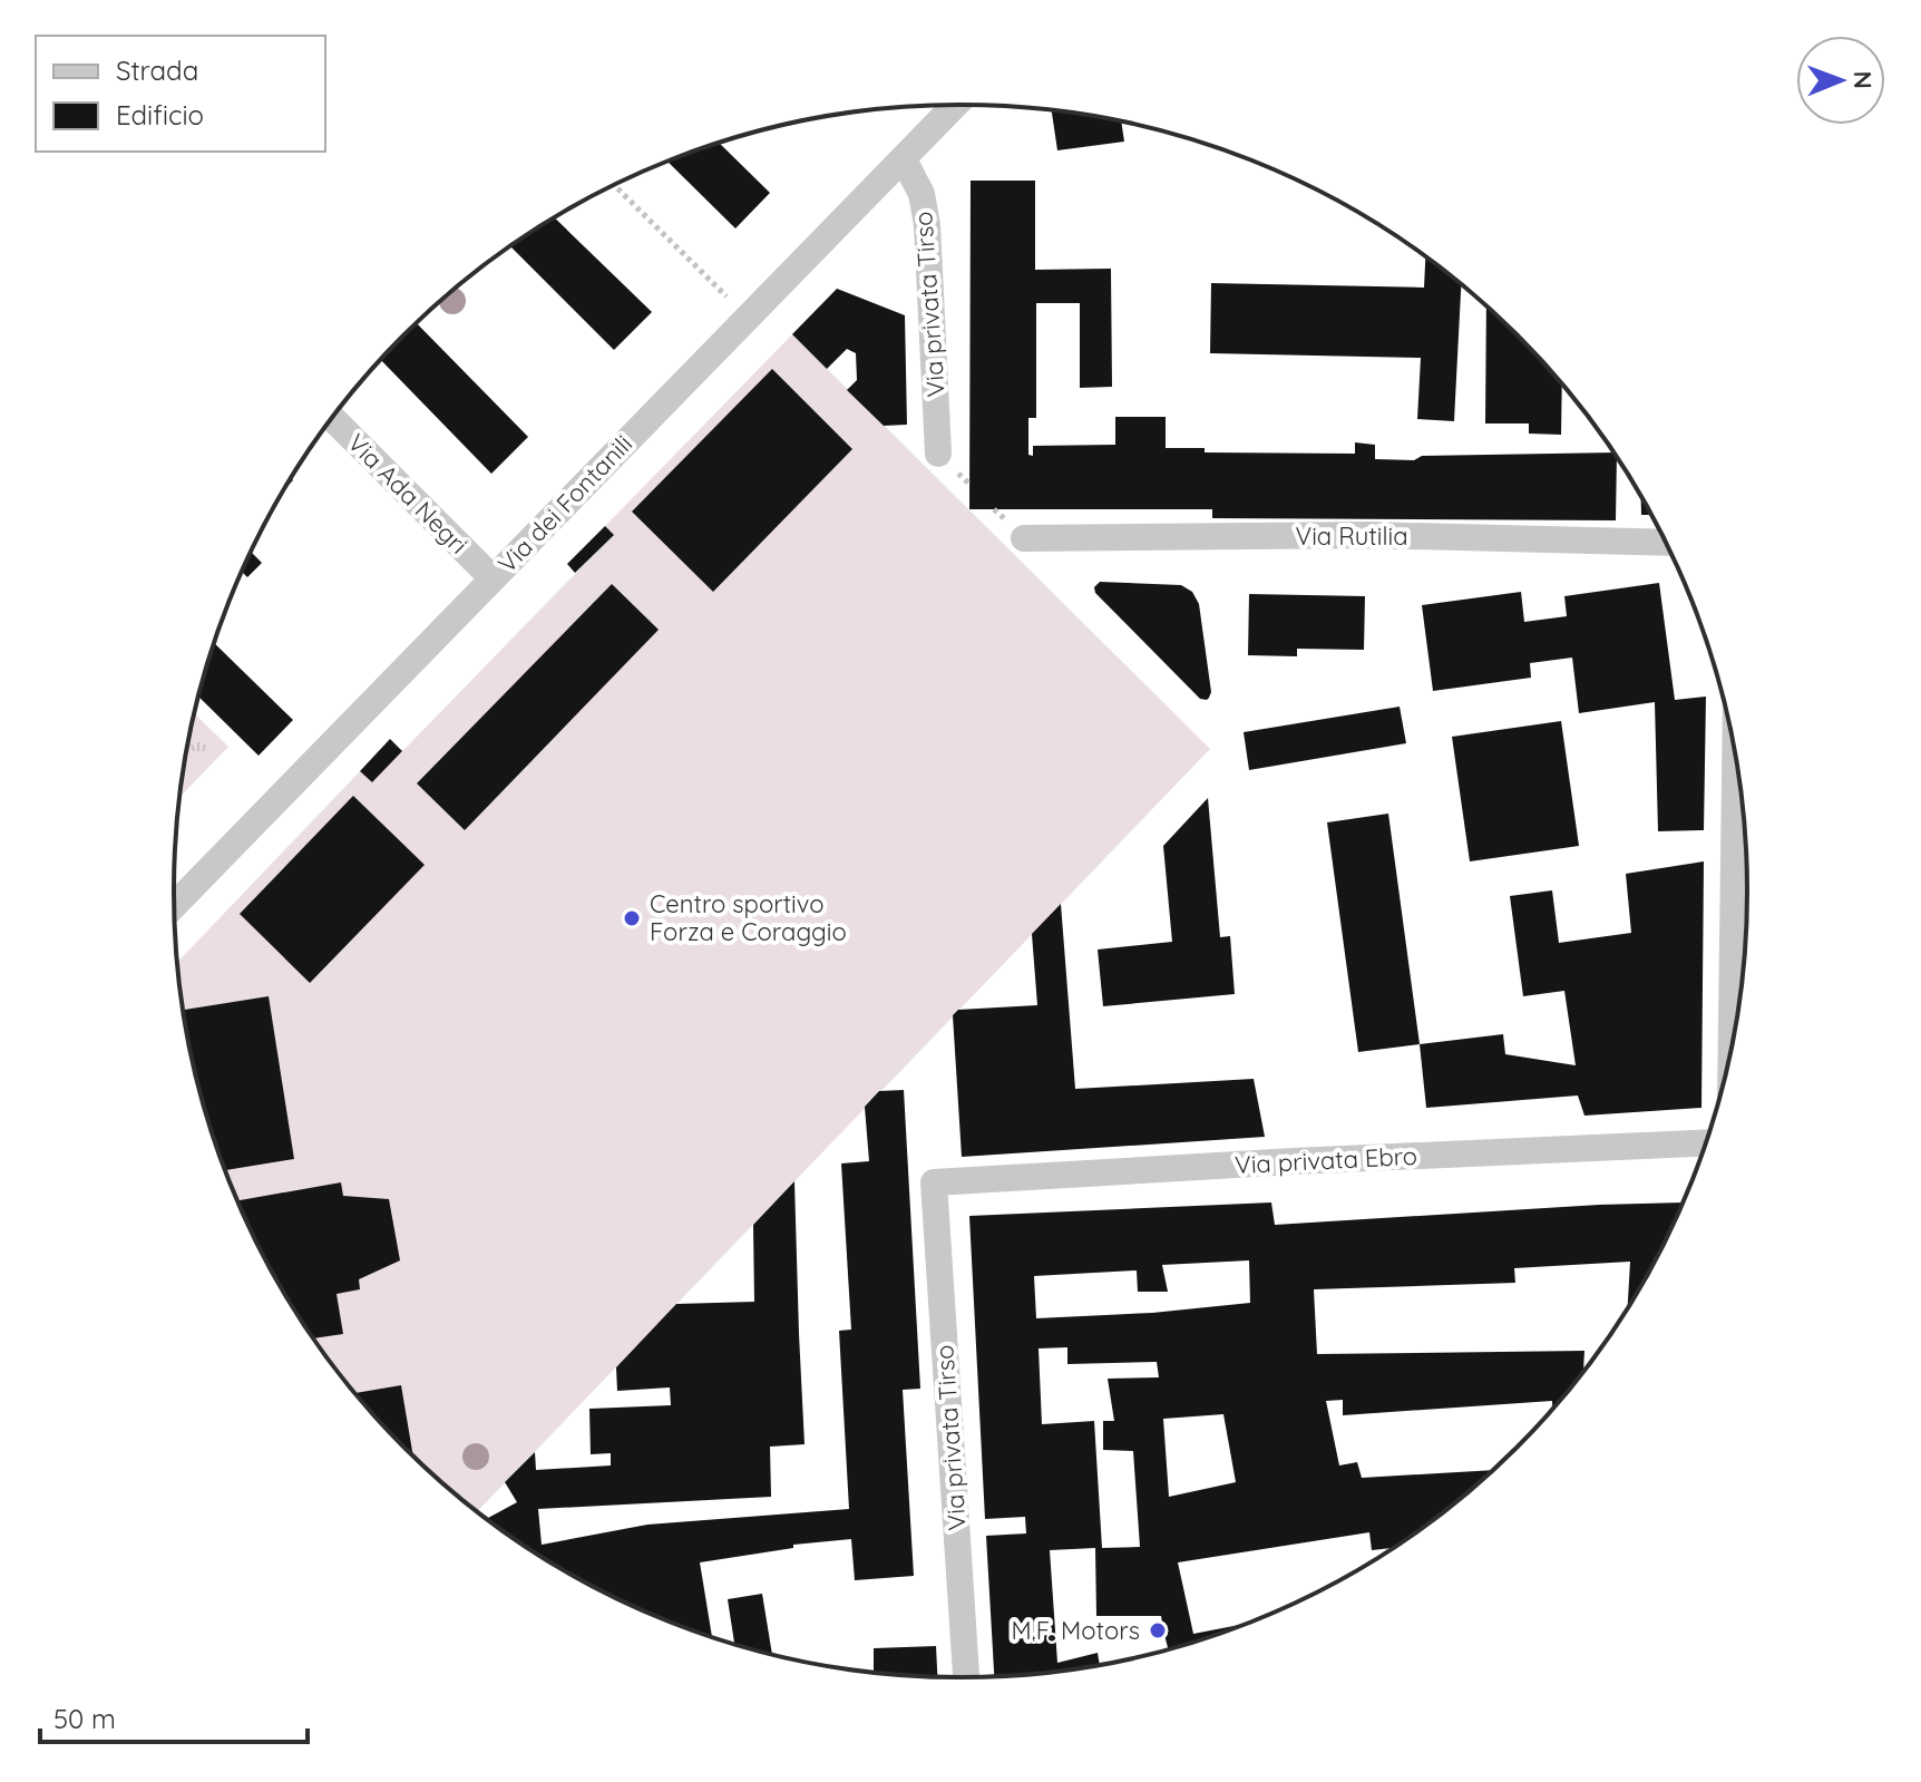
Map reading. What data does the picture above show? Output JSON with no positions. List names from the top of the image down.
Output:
{
  "streets": {
    "street": [
      "Via privata Tirso",
      "Via Ada Negri",
      "Via dei Fontanili",
      "Via Rutilia",
      "Via privata Ebro"
    ]
  },
  "crossings": [
    ["Via privata Tirso", "Via dei Fontanili"],
    ["Via privata Tirso", "Via privata Ebro"],
    ["Via Ada Negri", "Via dei Fontanili"]
  ],
  "places": ["Centro sportivo Forza e Coraggio", "M.F. Motors"],
  "legend": ["Strada", "Edificio"],
  "scale_bar": "50 m",
  "north": "right"
}
